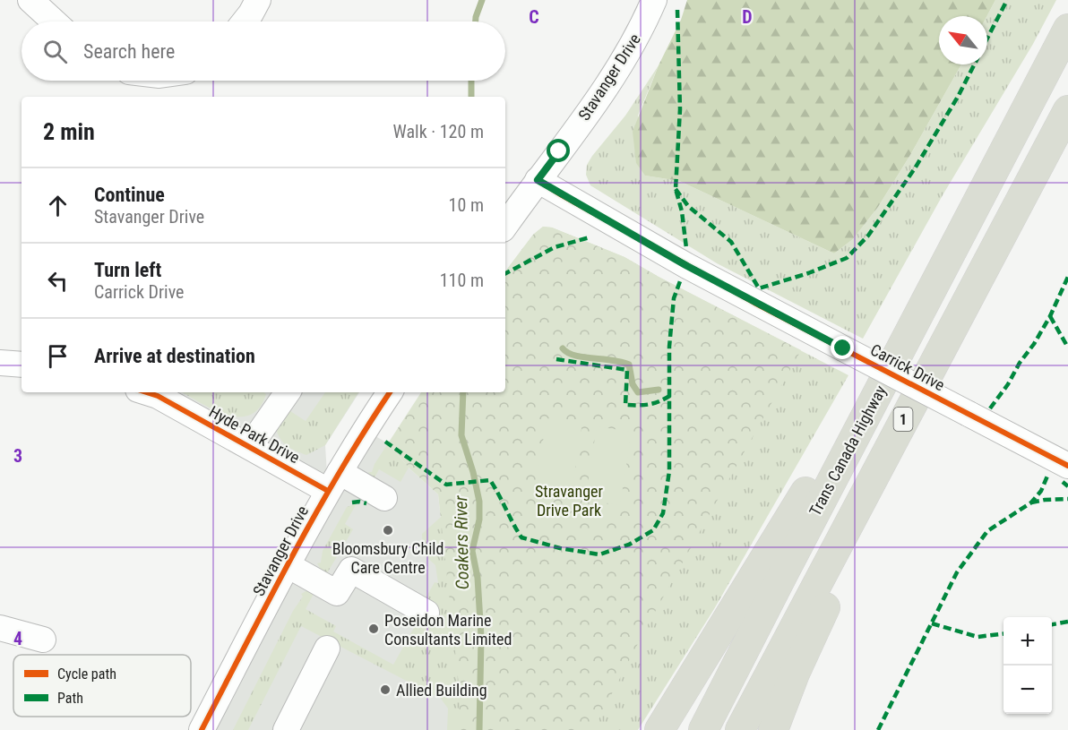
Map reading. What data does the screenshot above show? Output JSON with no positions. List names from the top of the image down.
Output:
{
  "streets": {
    "highway": ["1", "Trans Canada Highway"],
    "street": ["Stavanger Drive", "Carrick Drive", "Hyde Park Drive"]
  },
  "crossings": [
    ["Stavanger Drive", "Carrick Drive"],
    ["Stavanger Drive", "Hyde Park Drive"]
  ],
  "water": ["Coakers River"],
  "parks": ["Stravanger Drive Park"],
  "places": ["Bloomsbury Child Care Centre", "Poseidon Marine Consultants Limited", "Allied Building"],
  "legend": ["Cycle path", "Path"],
  "north": "top left",
  "page": {
    "search": "Search here",
    "heading": ["2 min", "Walk · 120 m"],
    "list": [
      ["Continue", "Stavanger Drive", "10 m"],
      ["Turn left", "Carrick Drive", "110 m"],
      "Arrive at destination"
    ],
    "map_buttons": ["+", "−"]
  },
  "grid": {
    "columns": ["C", "D"],
    "rows": ["3", "4"]
  }
}
